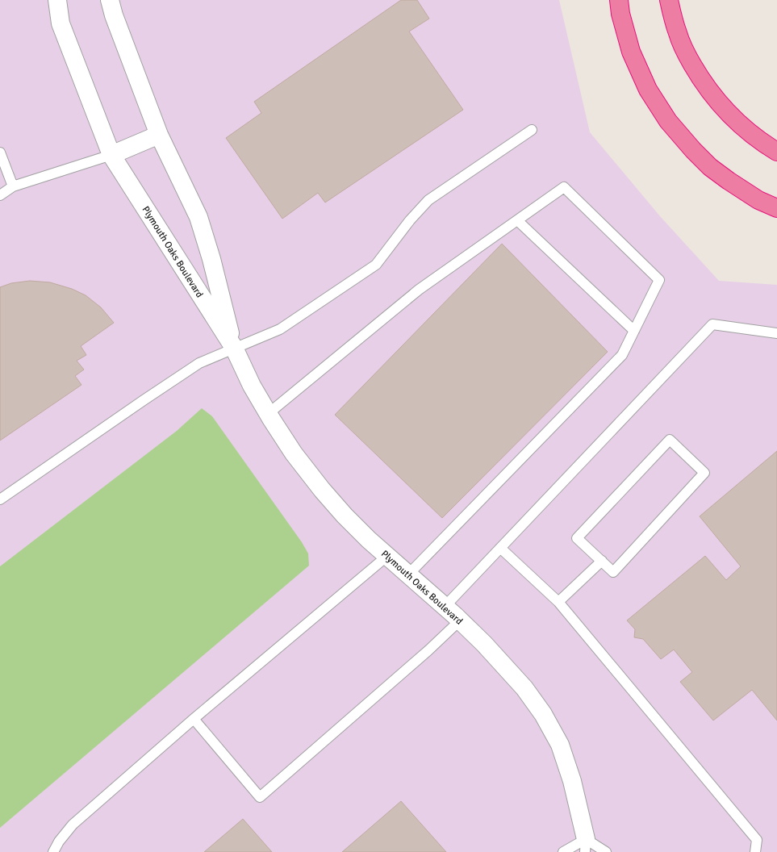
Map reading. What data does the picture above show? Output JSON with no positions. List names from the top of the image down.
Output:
{
  "streets": {
    "street": ["Plymouth Oaks Boulevard"]
  }
}
